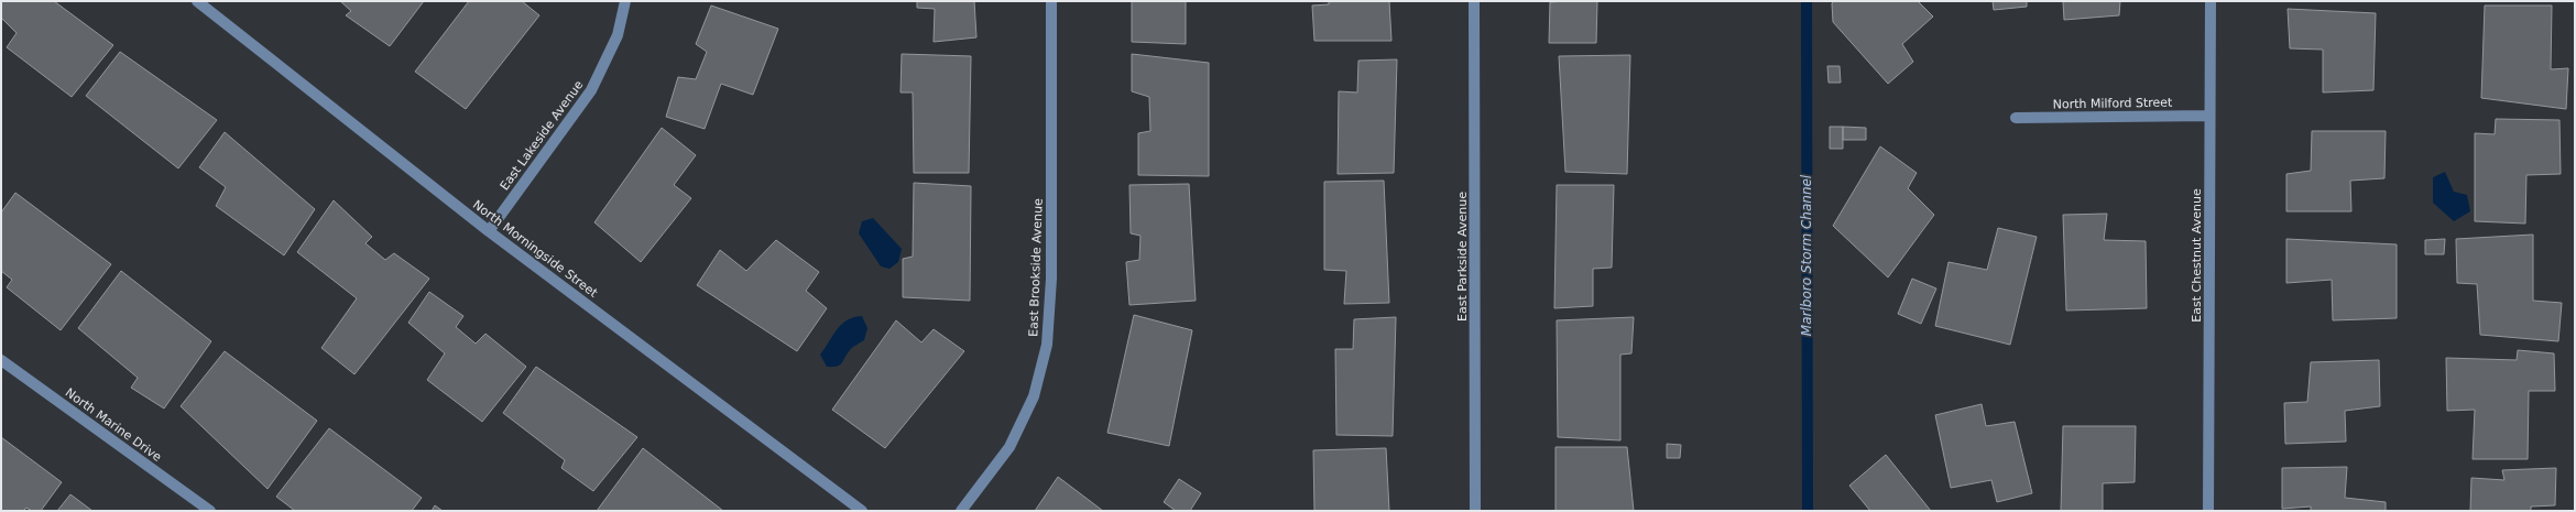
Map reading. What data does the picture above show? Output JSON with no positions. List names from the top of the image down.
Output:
{
  "streets": {
    "street": [
      "North Milford Street",
      "East Lakeside Avenue",
      "North Morningside Street",
      "East Chestnut Avenue",
      "East Parkside Avenue",
      "East Brookside Avenue",
      "North Marine Drive"
    ]
  },
  "crossings": [
    ["North Milford Street", "East Chestnut Avenue"],
    ["East Lakeside Avenue", "North Morningside Street"]
  ],
  "water": ["Marlboro Storm Channel"]
}
